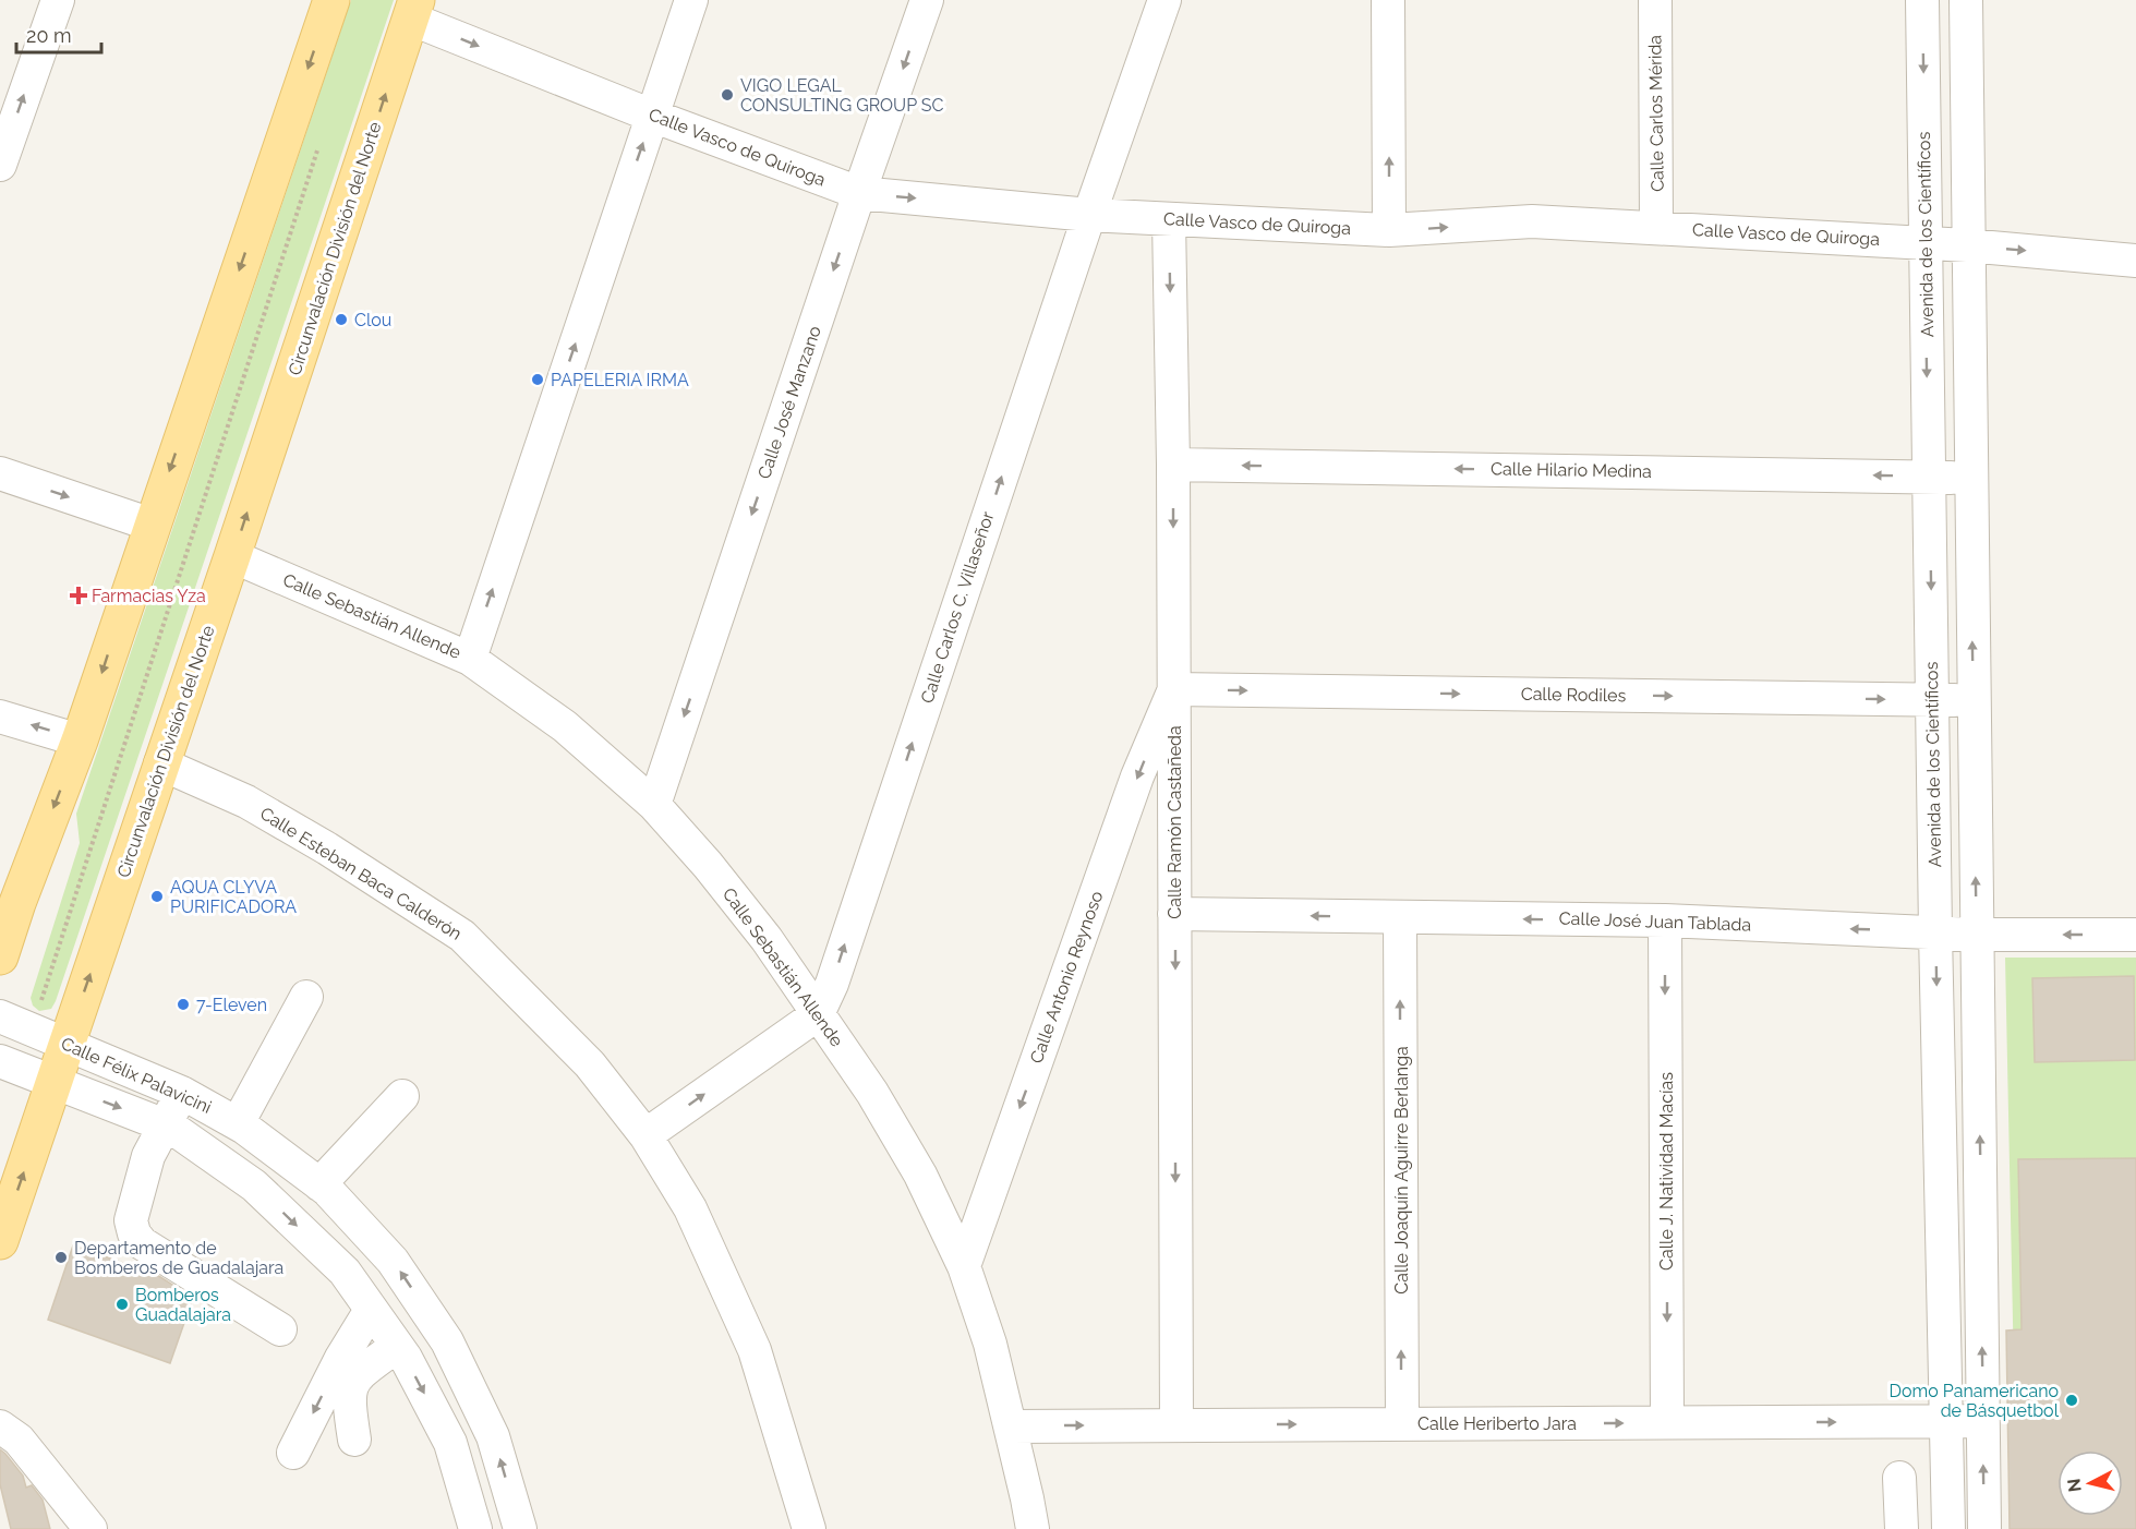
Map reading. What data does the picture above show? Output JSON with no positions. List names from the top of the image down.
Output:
{
  "streets": {
    "main road": ["Circunvalación División del Norte"],
    "street": [
      "Calle Carlos Mérida",
      "Calle Vasco de Quiroga",
      "Avenida de los Científicos",
      "Calle José Manzano",
      "Calle Hilario Medina",
      "Calle Carlos C. Villaseñor",
      "Calle Sebastián Allende",
      "Calle Rodiles",
      "Calle Ramón Castañeda",
      "Calle Esteban Baca Calderón",
      "Calle José Juan Tablada",
      "Calle Antonio Reynoso",
      "Calle Félix Palavicini",
      "Calle Joaquín Aguirre Berlanga",
      "Calle J. Natividad Macías",
      "Calle Heriberto Jara"
    ]
  },
  "crossings": [
    ["Calle Carlos Mérida", "Calle Vasco de Quiroga"],
    ["Calle Vasco de Quiroga", "Avenida de los Científicos"],
    ["Calle Vasco de Quiroga", "Circunvalación División del Norte"],
    ["Calle Vasco de Quiroga", "Calle José Manzano"],
    ["Calle Vasco de Quiroga", "Calle Carlos C. Villaseñor"],
    ["Calle Vasco de Quiroga", "Calle Ramón Castañeda"],
    ["Avenida de los Científicos", "Calle Hilario Medina"],
    ["Avenida de los Científicos", "Calle Rodiles"],
    ["Avenida de los Científicos", "Calle José Juan Tablada"],
    ["Avenida de los Científicos", "Calle Heriberto Jara"],
    ["Circunvalación División del Norte", "Calle Sebastián Allende"],
    ["Circunvalación División del Norte", "Calle Esteban Baca Calderón"],
    ["Circunvalación División del Norte", "Calle Félix Palavicini"],
    ["Calle José Manzano", "Calle Sebastián Allende"],
    ["Calle Hilario Medina", "Calle Ramón Castañeda"],
    ["Calle Carlos C. Villaseñor", "Calle Sebastián Allende"],
    ["Calle Sebastián Allende", "Calle Antonio Reynoso"],
    ["Calle Sebastián Allende", "Calle Heriberto Jara"],
    ["Calle Rodiles", "Calle Ramón Castañeda"],
    ["Calle Rodiles", "Calle Antonio Reynoso"],
    ["Calle Ramón Castañeda", "Calle José Juan Tablada"],
    ["Calle Ramón Castañeda", "Calle Antonio Reynoso"],
    ["Calle Ramón Castañeda", "Calle Heriberto Jara"],
    ["Calle José Juan Tablada", "Calle Joaquín Aguirre Berlanga"],
    ["Calle José Juan Tablada", "Calle J. Natividad Macías"],
    ["Calle Joaquín Aguirre Berlanga", "Calle Heriberto Jara"],
    ["Calle J. Natividad Macías", "Calle Heriberto Jara"]
  ],
  "one_way": [
    "Calle Vasco de Quiroga",
    "Calle Hilario Medina",
    "Calle Carlos C. Villaseñor",
    "Calle Rodiles",
    "Calle Ramón Castañeda",
    "Calle José Juan Tablada",
    "Calle Antonio Reynoso",
    "Calle Joaquín Aguirre Berlanga",
    "Calle J. Natividad Macías",
    "Calle Heriberto Jara"
  ],
  "places": {
    "other": [
      "VIGO LEGAL CONSULTING GROUP SC",
      "Clou",
      "PAPELERIA IRMA",
      "AQUA CLYVA PURIFICADORA",
      "7-Eleven",
      "Departamento de Bomberos de Guadalajara",
      "Bomberos Guadalajara",
      "Domo Panamericano de Básquetbol"
    ],
    "health": ["Farmacias Yza"]
  },
  "scale_bar": "20 m",
  "north": "left"
}
